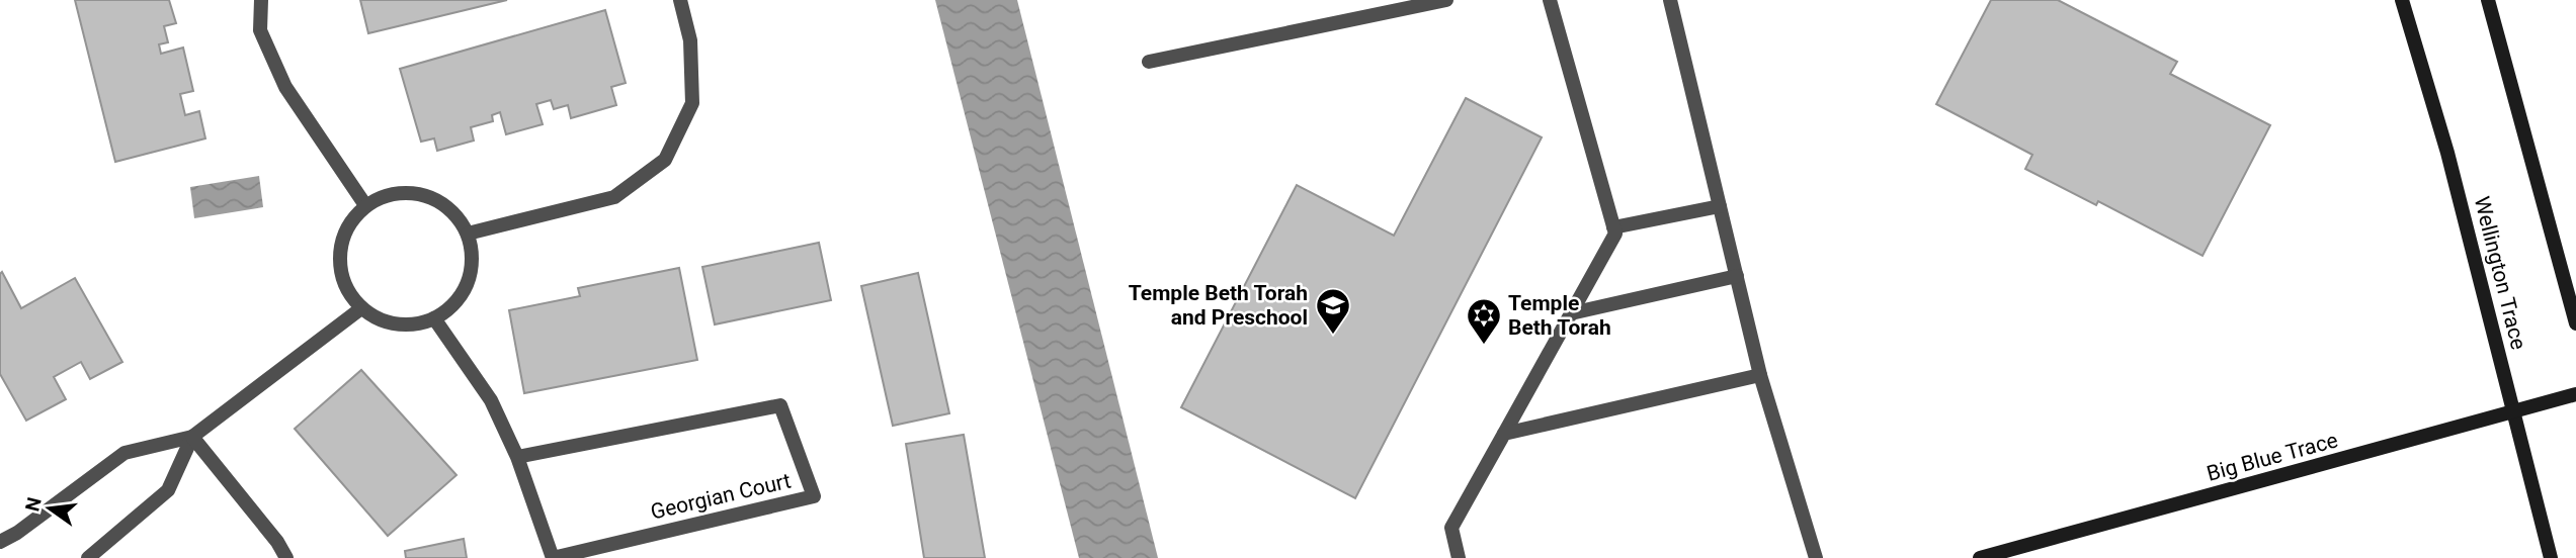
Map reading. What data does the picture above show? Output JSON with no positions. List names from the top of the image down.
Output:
{
  "streets": {
    "street": ["Wellington Trace", "Big Blue Trace", "Georgian Court"]
  },
  "crossings": [
    ["Wellington Trace", "Big Blue Trace"]
  ],
  "places": {
    "school or university": ["Temple Beth Torah and Preschool"],
    "synagogue": ["Temple Beth Torah"]
  },
  "north": "left"
}
